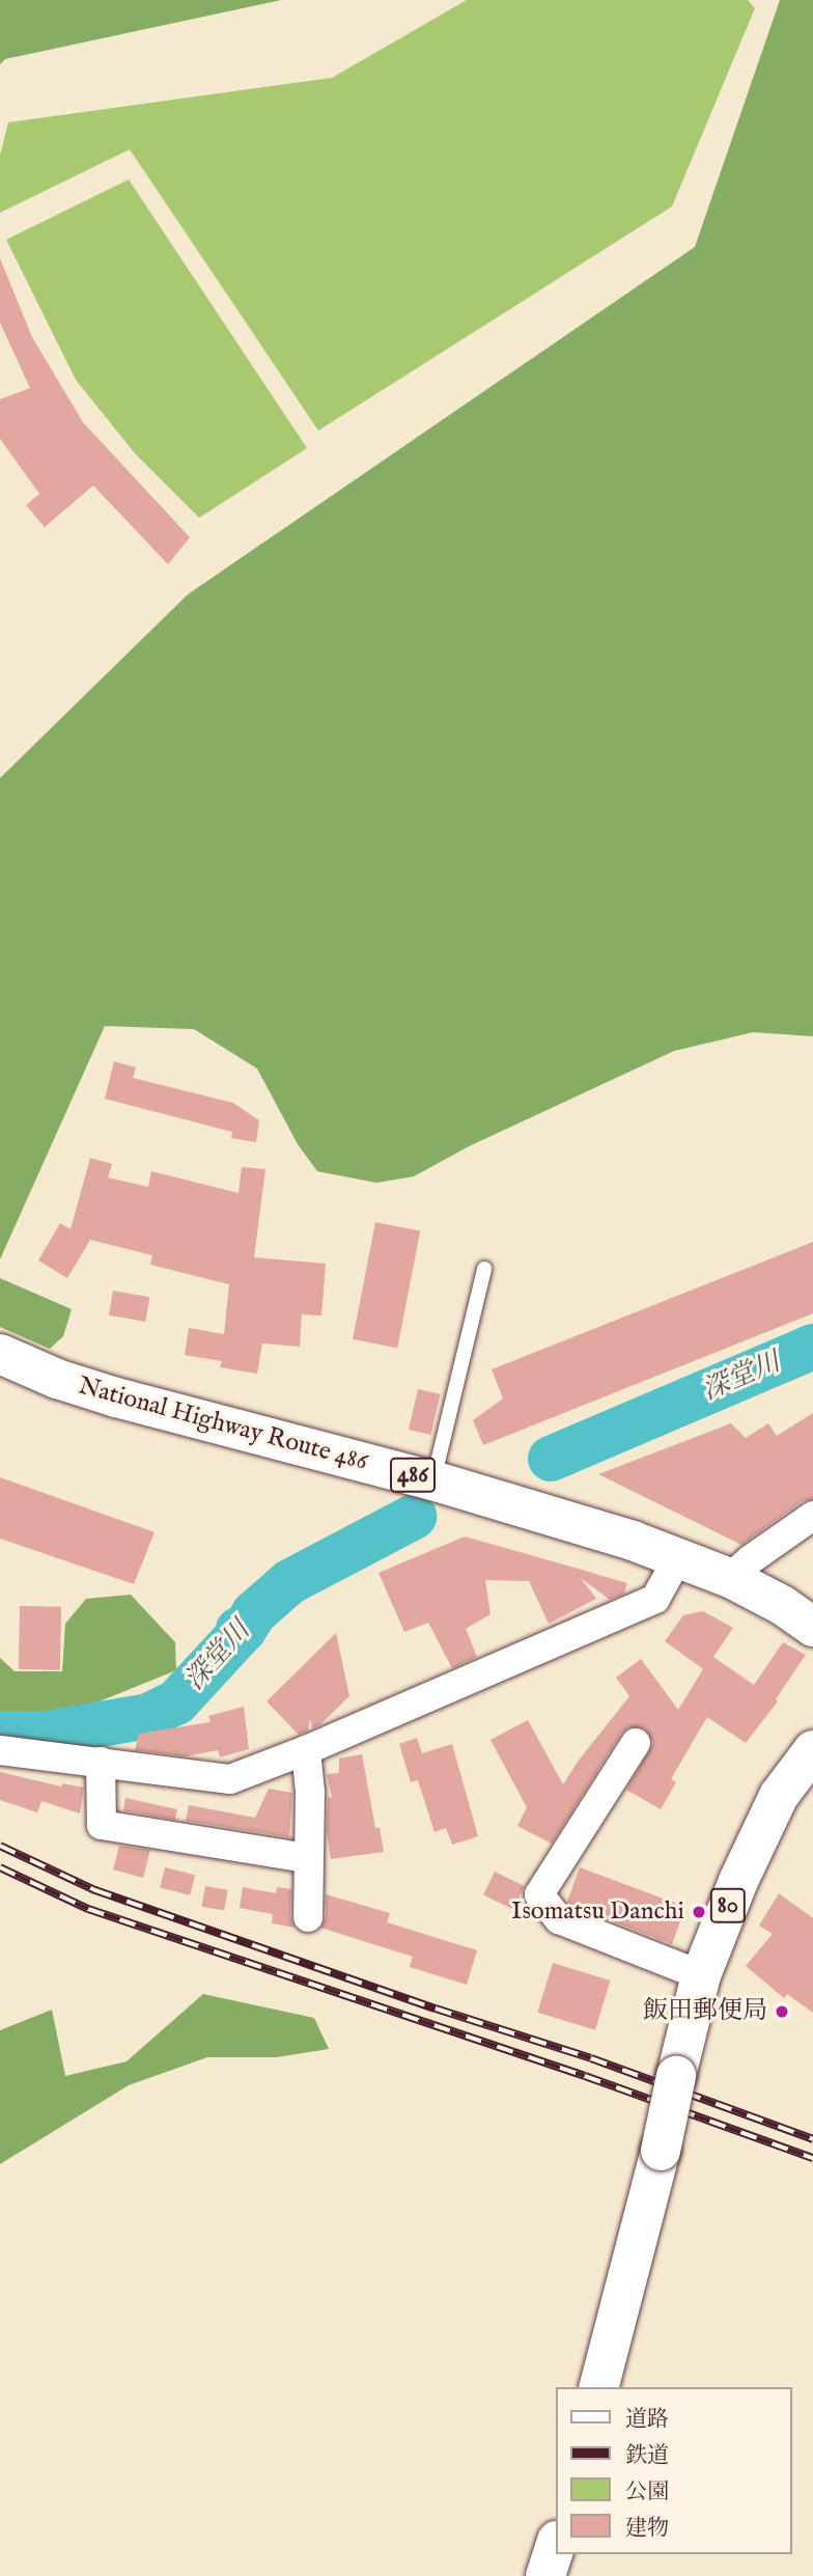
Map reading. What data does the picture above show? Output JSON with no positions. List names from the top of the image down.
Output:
{
  "streets": {
    "main road": ["National Highway Route 486", "486", "80"]
  },
  "water": ["深堂川"],
  "places": ["Isomatsu Danchi", "飯田郵便局"],
  "legend": [
    "道路",
    "鉄道",
    "公園",
    "建物"
  ]
}
